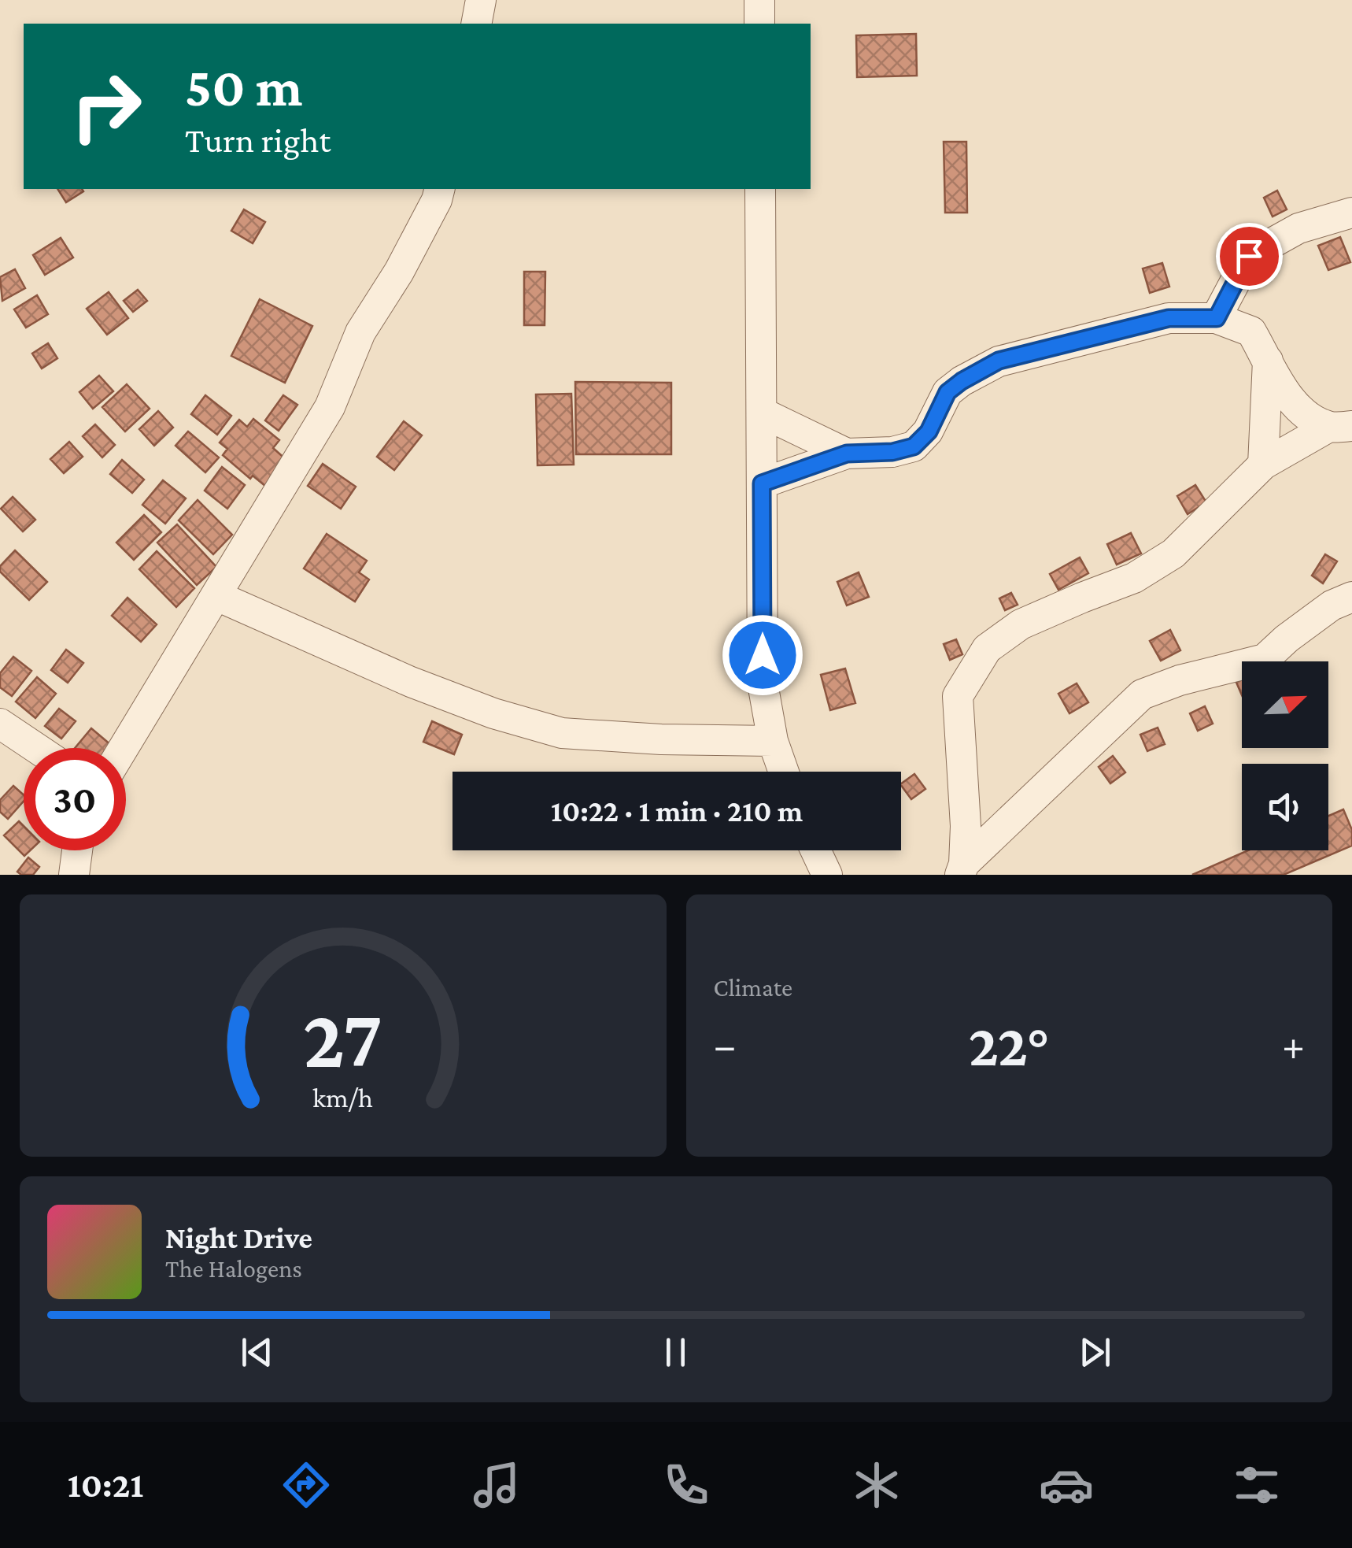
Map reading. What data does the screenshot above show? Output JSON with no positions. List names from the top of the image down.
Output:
{
  "north": "top right",
  "page": {
    "turn": ["50 m", "Turn right"],
    "limit": "30",
    "trip": "10:22 · 1 min · 210 m",
    "tile": "Climate",
    "heat": ["−", "22°", "+"],
    "song": ["Night Drive", "The Halogens"],
    "tabs": "10:21",
    "gauge": ["27", "km/h"]
  }
}
